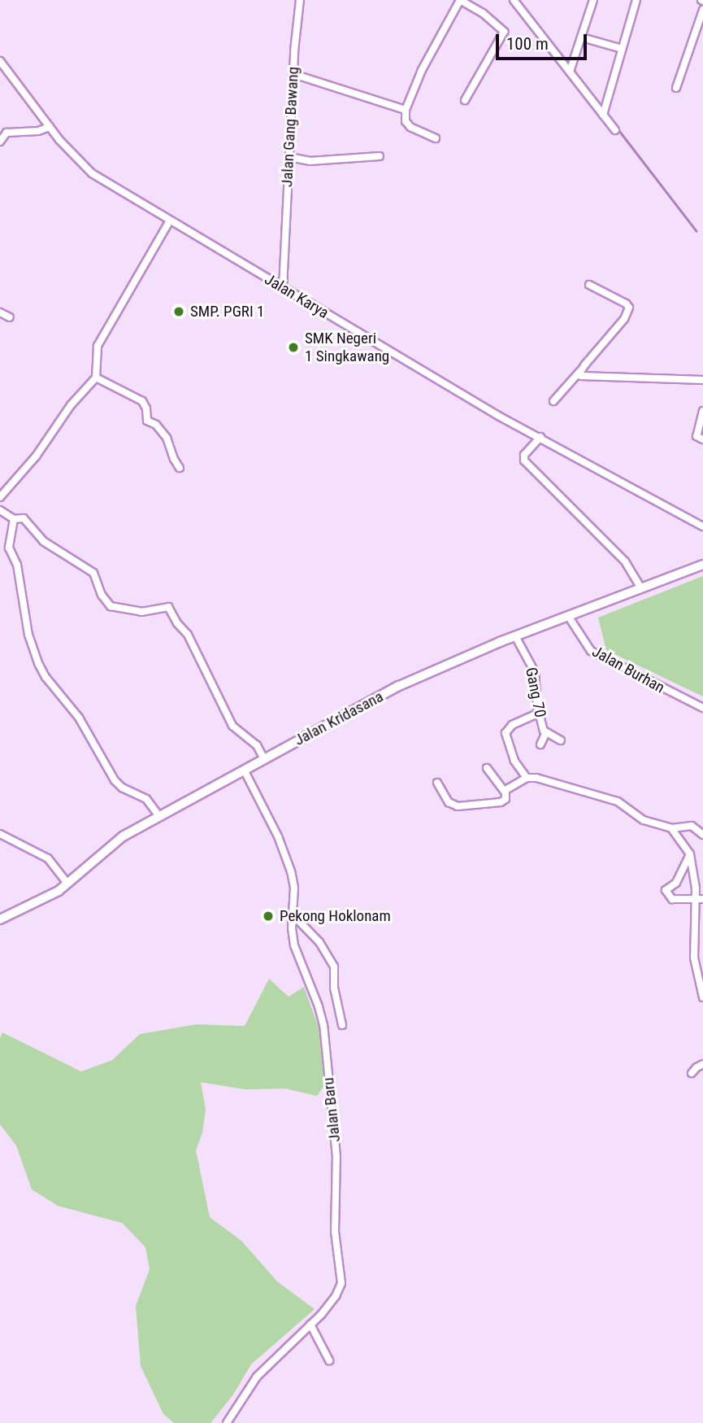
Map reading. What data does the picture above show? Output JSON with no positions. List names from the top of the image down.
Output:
{
  "streets": {
    "street": [
      "Jalan Gang Bawang",
      "Jalan Karya",
      "Jalan Burhan",
      "Gang 70",
      "Jalan Kridasana",
      "Jalan Baru"
    ]
  },
  "crossings": [
    ["Jalan Gang Bawang", "Jalan Karya"],
    ["Jalan Burhan", "Jalan Kridasana"],
    ["Gang 70", "Jalan Kridasana"],
    ["Jalan Kridasana", "Jalan Baru"]
  ],
  "places": ["SMP. PGRI 1", "SMK Negeri 1 Singkawang", "Pekong Hoklonam"],
  "scale_bar": "100 m"
}
